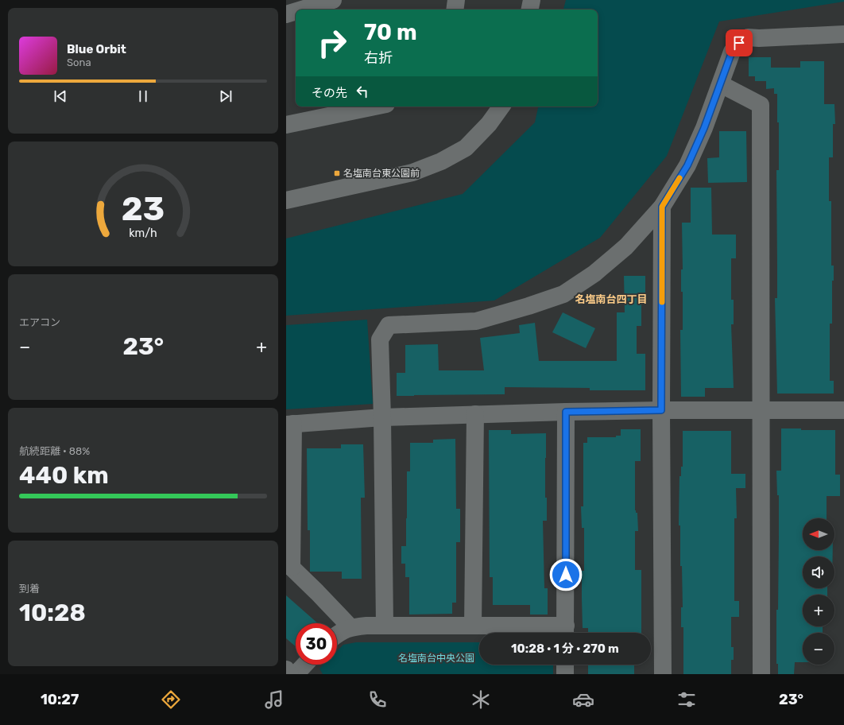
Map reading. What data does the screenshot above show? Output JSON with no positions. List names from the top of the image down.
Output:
{
  "districts": ["名塩南台四丁目"],
  "parks": ["名塩南台中央公園"],
  "places": {
    "transit": ["名塩南台東公園前"]
  },
  "north": "left",
  "page": {
    "turn": ["70 m", "右折"],
    "song": ["Blue Orbit", "Sona"],
    "then": "その先",
    "tile": [
      "エアコン",
      ["航続距離 · 88%", "440 km"],
      ["到着", "10:28"]
    ],
    "heat": ["−", "23°", "+"],
    "map_buttons": ["+", "−"],
    "limit": "30",
    "trip": "10:28 · 1 分 · 270 m",
    "tabs": ["10:27", "23°"],
    "gauge": ["23", "km/h"]
  }
}
